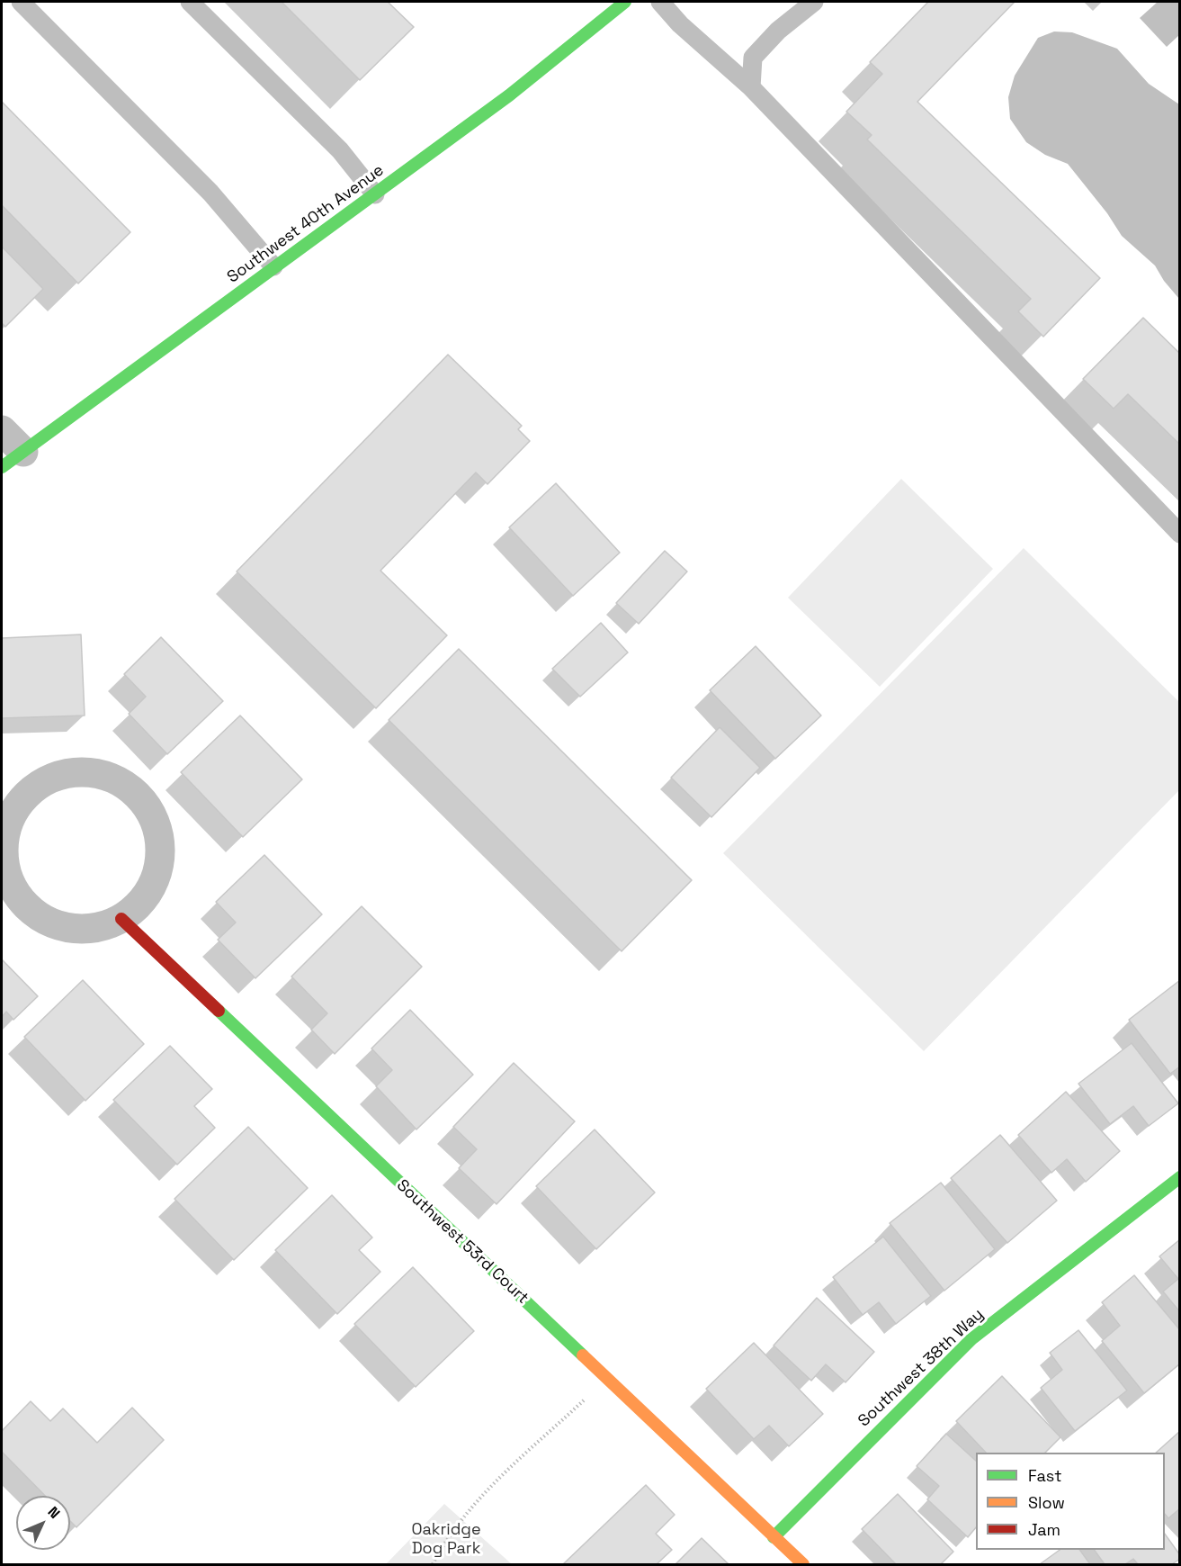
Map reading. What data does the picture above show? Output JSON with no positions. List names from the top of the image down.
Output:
{
  "streets": {
    "street": ["Southwest 40th Avenue", "Southwest 53rd Court", "Southwest 38th Way"]
  },
  "crossings": [
    ["Southwest 53rd Court", "Southwest 38th Way"]
  ],
  "parks": ["Oakridge Dog Park"],
  "legend": ["Fast", "Slow", "Jam"],
  "north": "top right"
}
